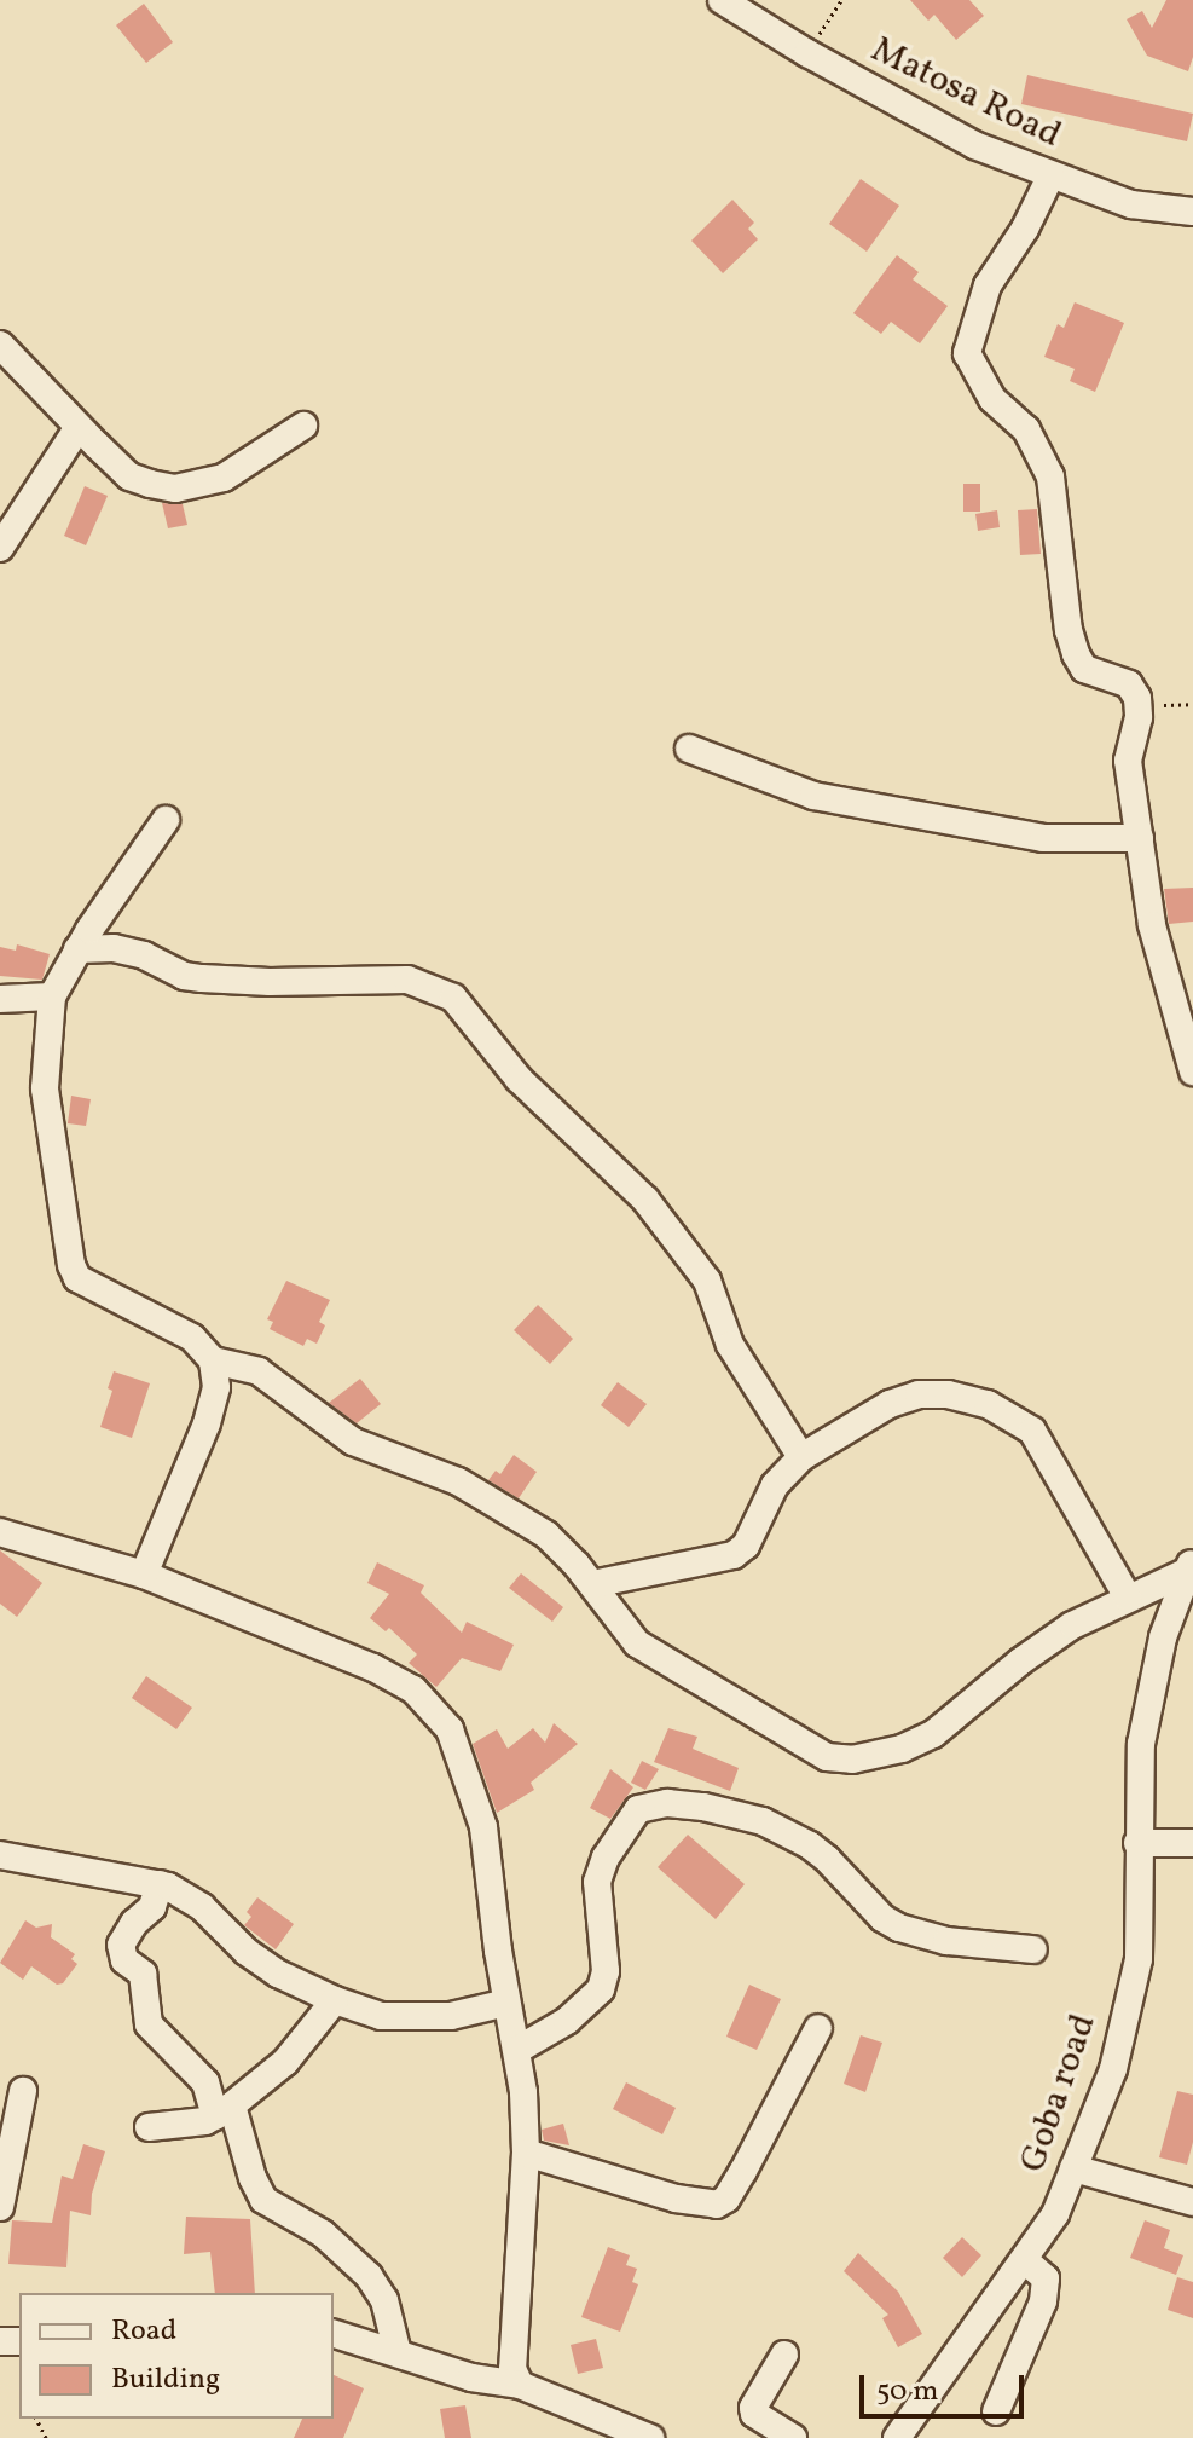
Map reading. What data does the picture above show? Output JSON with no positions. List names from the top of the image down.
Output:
{
  "streets": {
    "street": ["Matosa Road", "Goba road"]
  },
  "legend": ["Road", "Building"],
  "scale_bar": "50 m"
}
